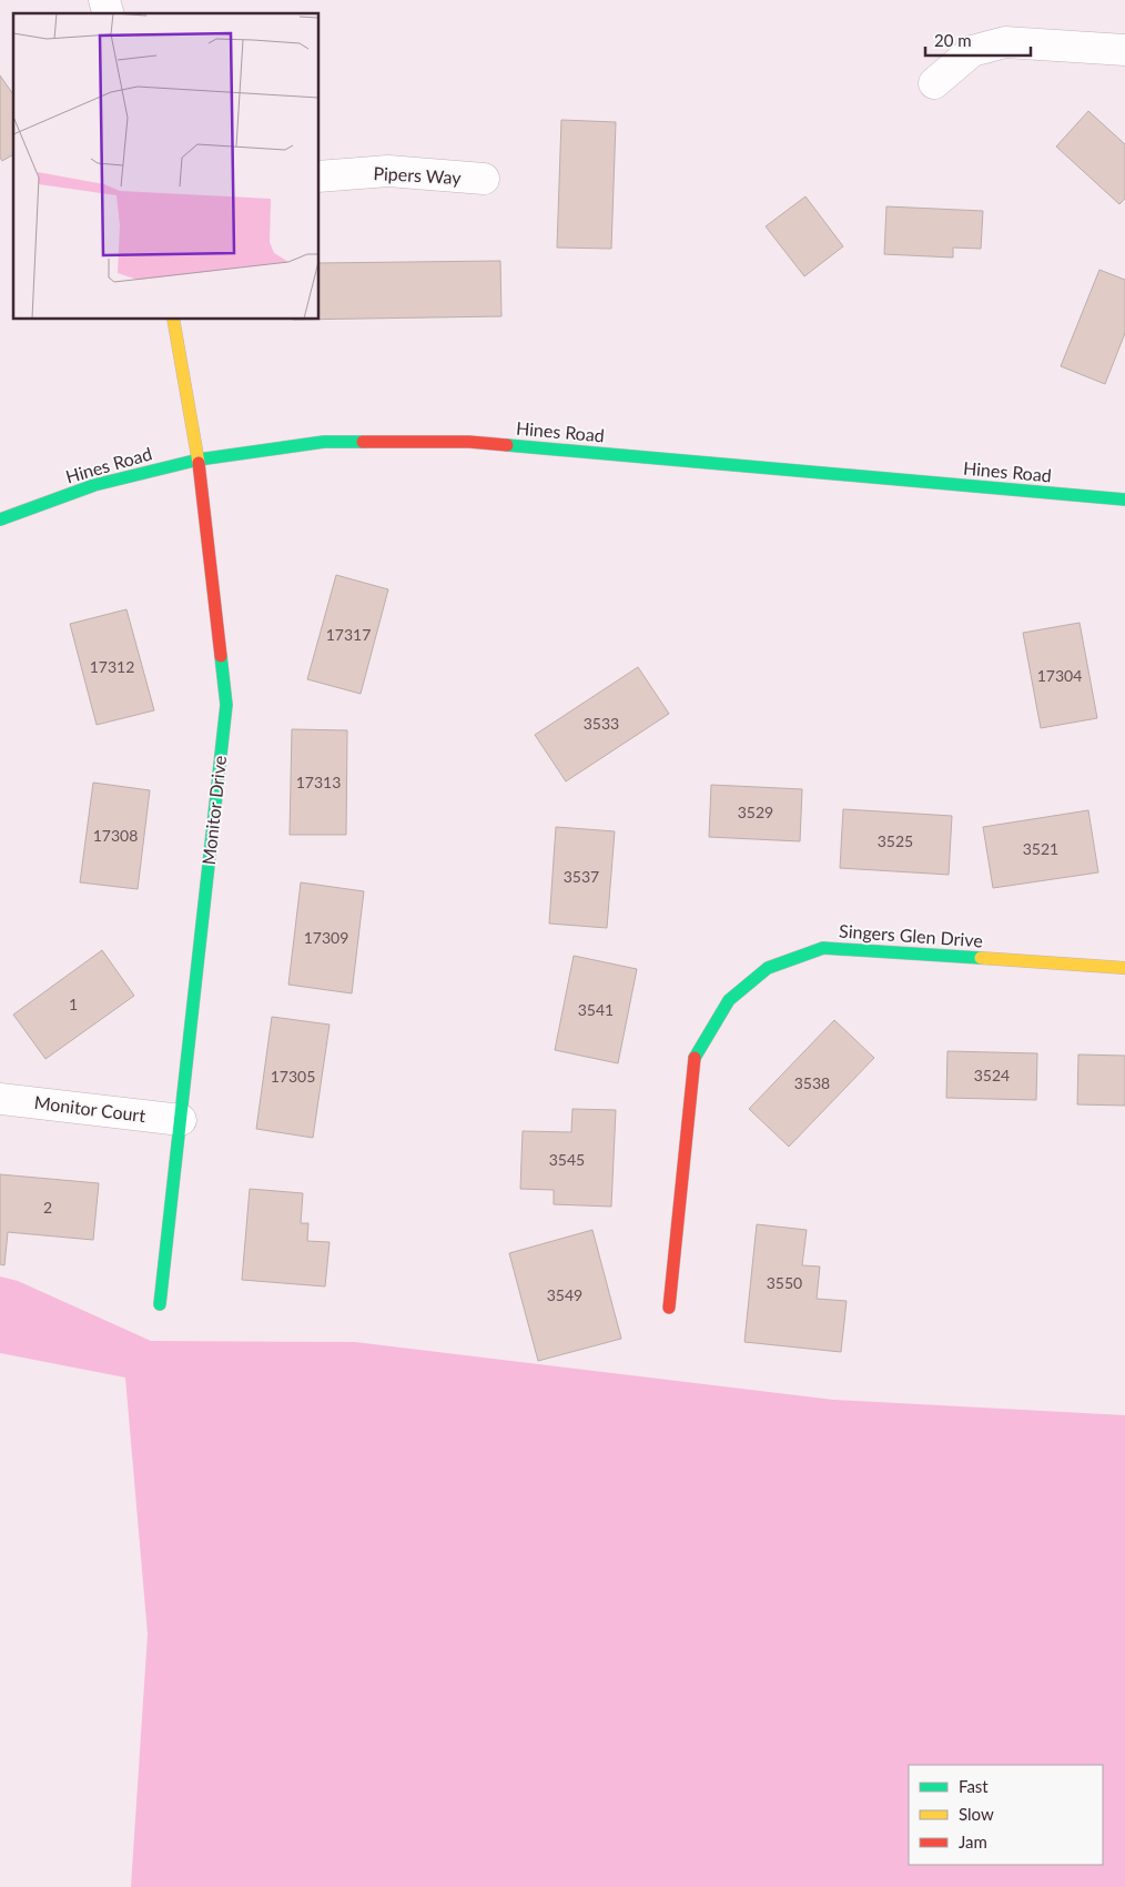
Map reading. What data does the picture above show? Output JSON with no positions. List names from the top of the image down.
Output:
{
  "streets": {
    "street": [
      "Pipers Way",
      "Hines Road",
      "Monitor Drive",
      "Singers Glen Drive",
      "Monitor Court"
    ]
  },
  "crossings": [
    ["Hines Road", "Monitor Drive"],
    ["Monitor Drive", "Monitor Court"]
  ],
  "house_numbers": [
    "17317",
    "17312",
    "17304",
    "3533",
    "17313",
    "3529",
    "17308",
    "3525",
    "3521",
    "3537",
    "17309",
    "1",
    "3541",
    "3524",
    "17305",
    "3538",
    "3545",
    "2",
    "3550",
    "3549"
  ],
  "legend": ["Fast", "Slow", "Jam"],
  "scale_bar": "20 m"
}
